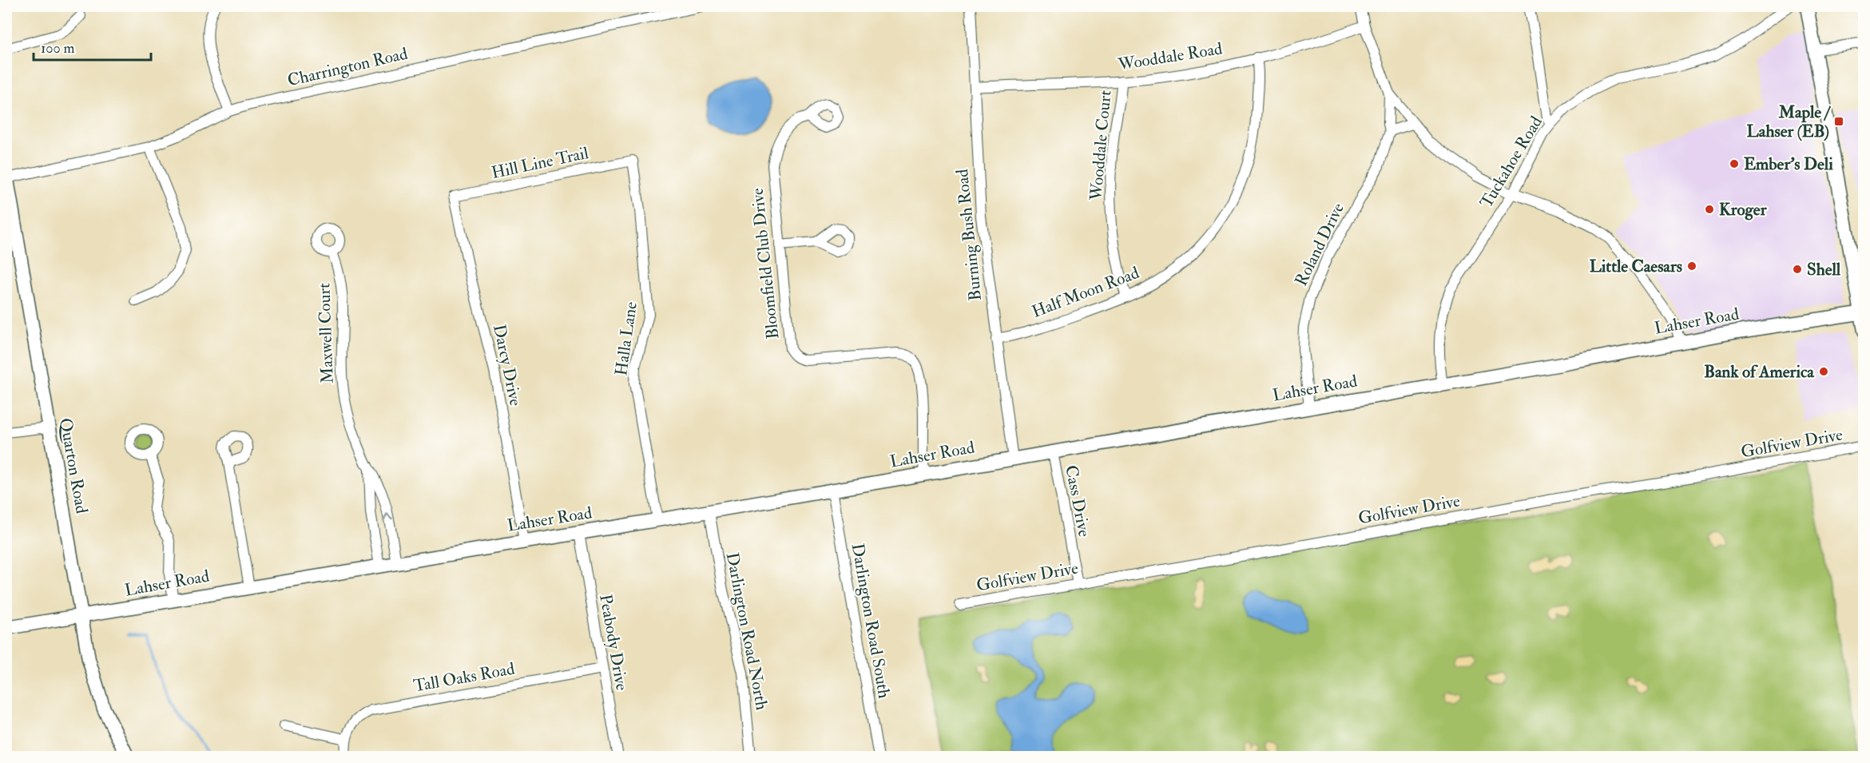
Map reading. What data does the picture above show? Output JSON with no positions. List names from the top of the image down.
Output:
{
  "streets": {
    "street": [
      "Wooddale Road",
      "Charrington Road",
      "Wooddale Court",
      "Tuckahoe Road",
      "Hill Line Trail",
      "Burning Bush Road",
      "Roland Drive",
      "Bloomfield Club Drive",
      "Half Moon Road",
      "Lahser Road",
      "Maxwell Court",
      "Halla Lane",
      "Darcy Drive",
      "Golfview Drive",
      "Quarton Road",
      "Cass Drive",
      "Darlington Road South",
      "Darlington Road North",
      "Peabody Drive",
      "Tall Oaks Road"
    ]
  },
  "crossings": [
    ["Wooddale Road", "Wooddale Court"],
    ["Wooddale Road", "Burning Bush Road"],
    ["Wooddale Road", "Half Moon Road"],
    ["Charrington Road", "Quarton Road"],
    ["Wooddale Court", "Half Moon Road"],
    ["Tuckahoe Road", "Lahser Road"],
    ["Hill Line Trail", "Halla Lane"],
    ["Hill Line Trail", "Darcy Drive"],
    ["Burning Bush Road", "Half Moon Road"],
    ["Burning Bush Road", "Lahser Road"],
    ["Roland Drive", "Lahser Road"],
    ["Bloomfield Club Drive", "Lahser Road"],
    ["Lahser Road", "Maxwell Court"],
    ["Lahser Road", "Halla Lane"],
    ["Lahser Road", "Darcy Drive"],
    ["Lahser Road", "Quarton Road"],
    ["Lahser Road", "Cass Drive"],
    ["Lahser Road", "Darlington Road South"],
    ["Lahser Road", "Darlington Road North"],
    ["Lahser Road", "Peabody Drive"],
    ["Golfview Drive", "Cass Drive"],
    ["Peabody Drive", "Tall Oaks Road"]
  ],
  "places": {
    "transit": ["Maple / Lahser (EB)"],
    "other": [
      "Ember's Deli",
      "Kroger",
      "Little Caesars",
      "Shell",
      "Bank of America"
    ]
  },
  "scale_bar": "100 m"
}
